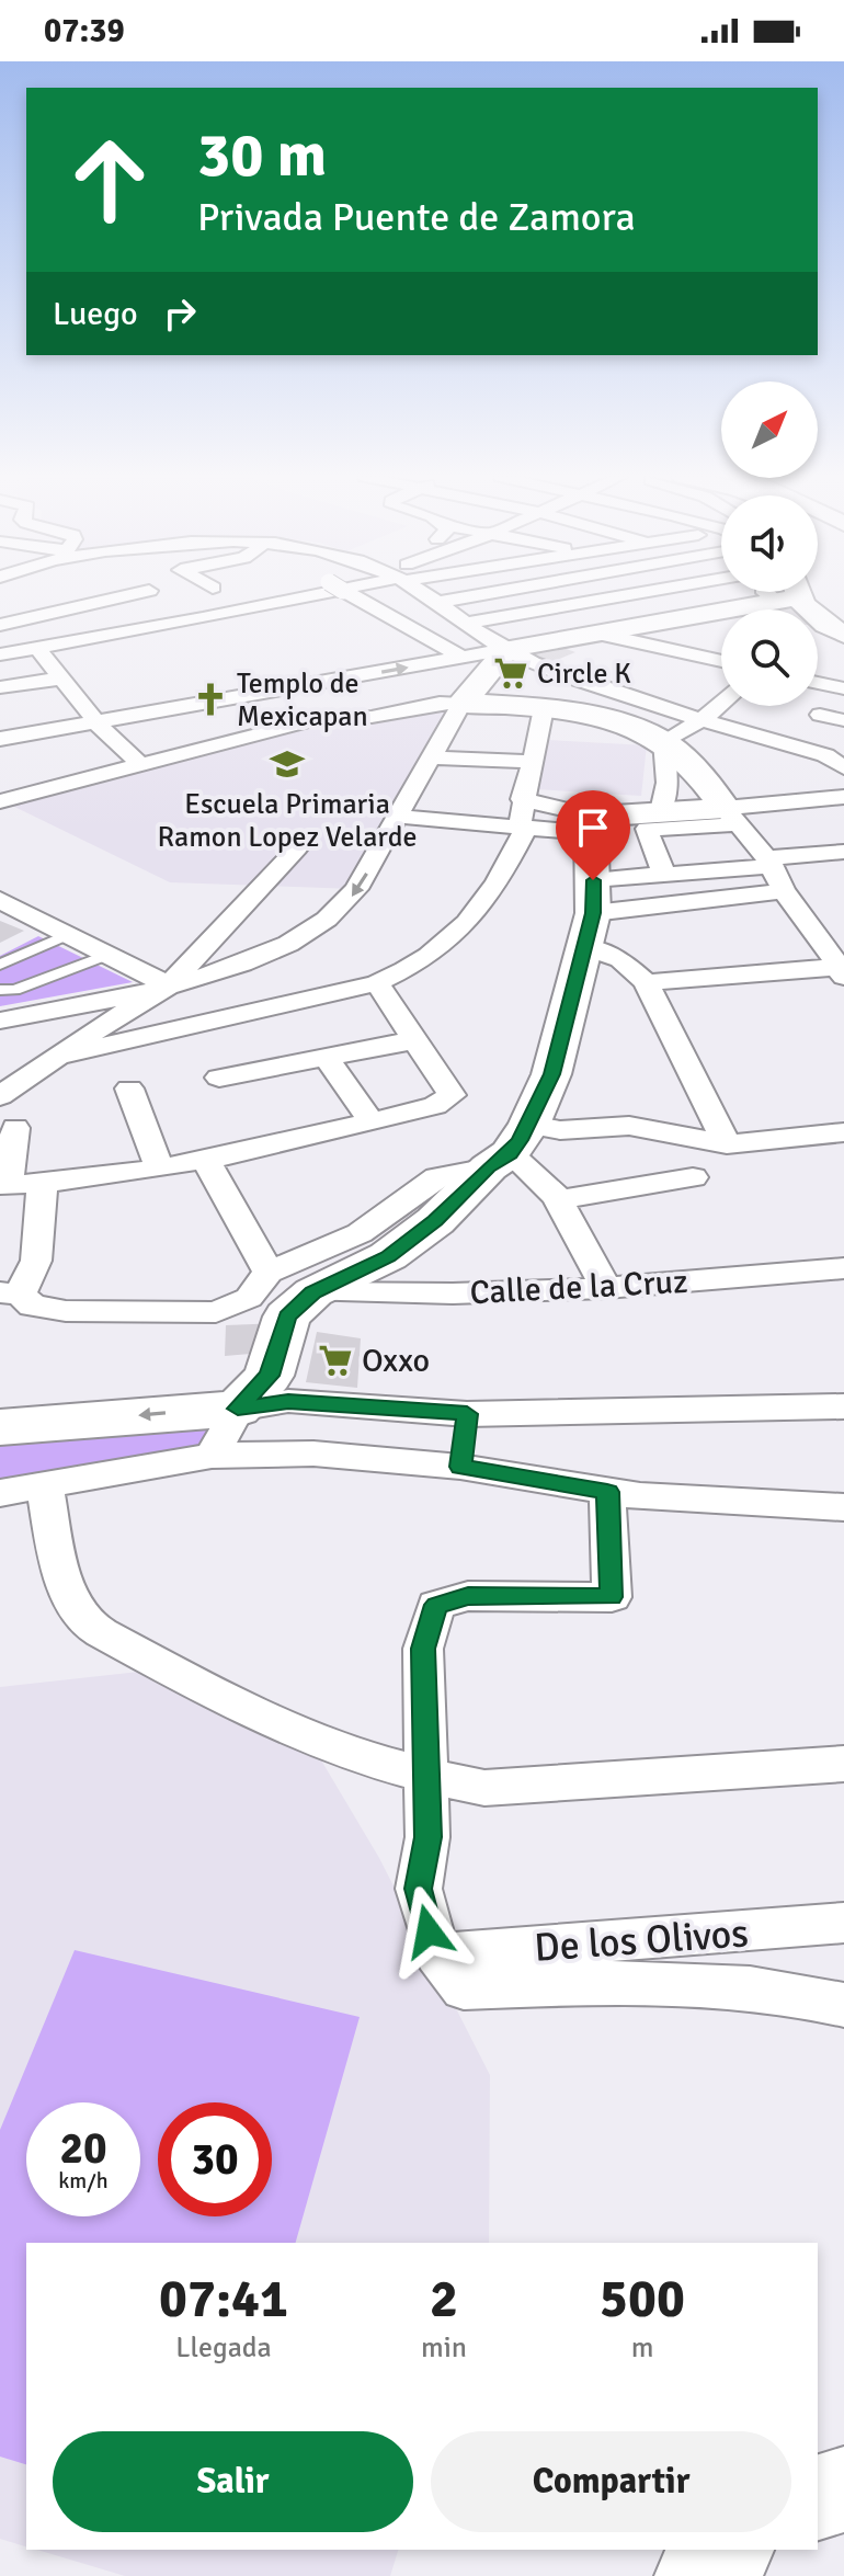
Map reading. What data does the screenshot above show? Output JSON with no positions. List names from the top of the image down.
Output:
{
  "streets": {
    "street": ["Calle de la Cruz", "De los Olivos"]
  },
  "places": {
    "supermarket": ["Circle K", "Oxxo"],
    "church": ["Templo de Mexicapan"],
    "school or university": ["Escuela Primaria Ramon Lopez Velarde"]
  },
  "north": "top right",
  "page": {
    "status": "07:39",
    "turn": ["30 m", "Privada Puente de Zamora"],
    "then": "Luego",
    "speed": "20 km/h",
    "limit": "30",
    "eta": [
      "07:41",
      "Llegada",
      "2",
      "min",
      "500",
      "m"
    ],
    "buttons": ["Salir", "Compartir"]
  }
}
